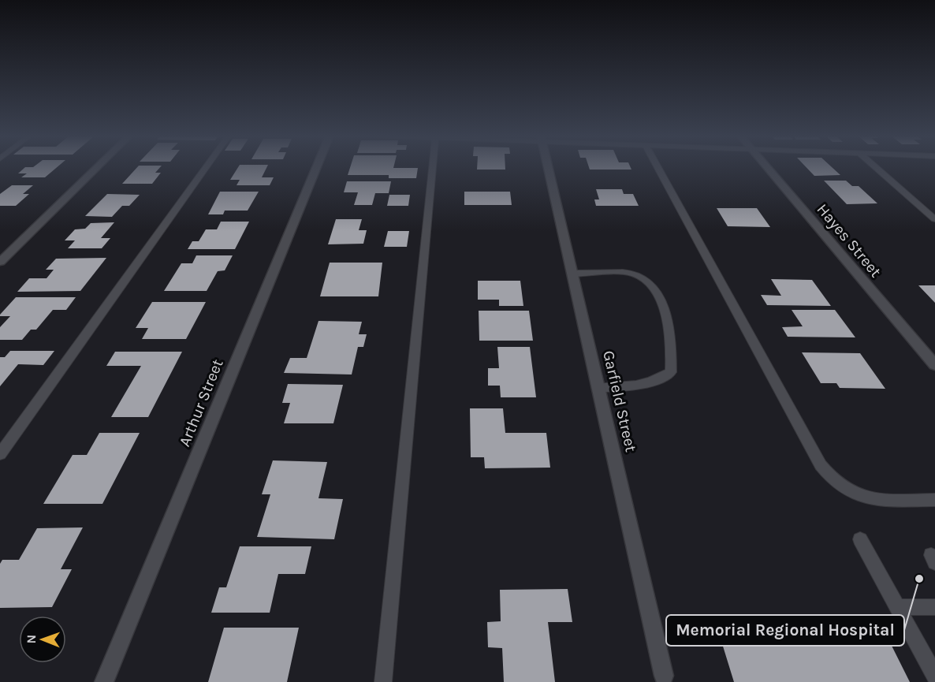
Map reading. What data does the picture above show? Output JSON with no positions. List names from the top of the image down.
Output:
{
  "streets": {
    "street": ["Hayes Street", "Garfield Street", "Arthur Street"]
  },
  "places": ["Memorial Regional Hospital"],
  "north": "left"
}
